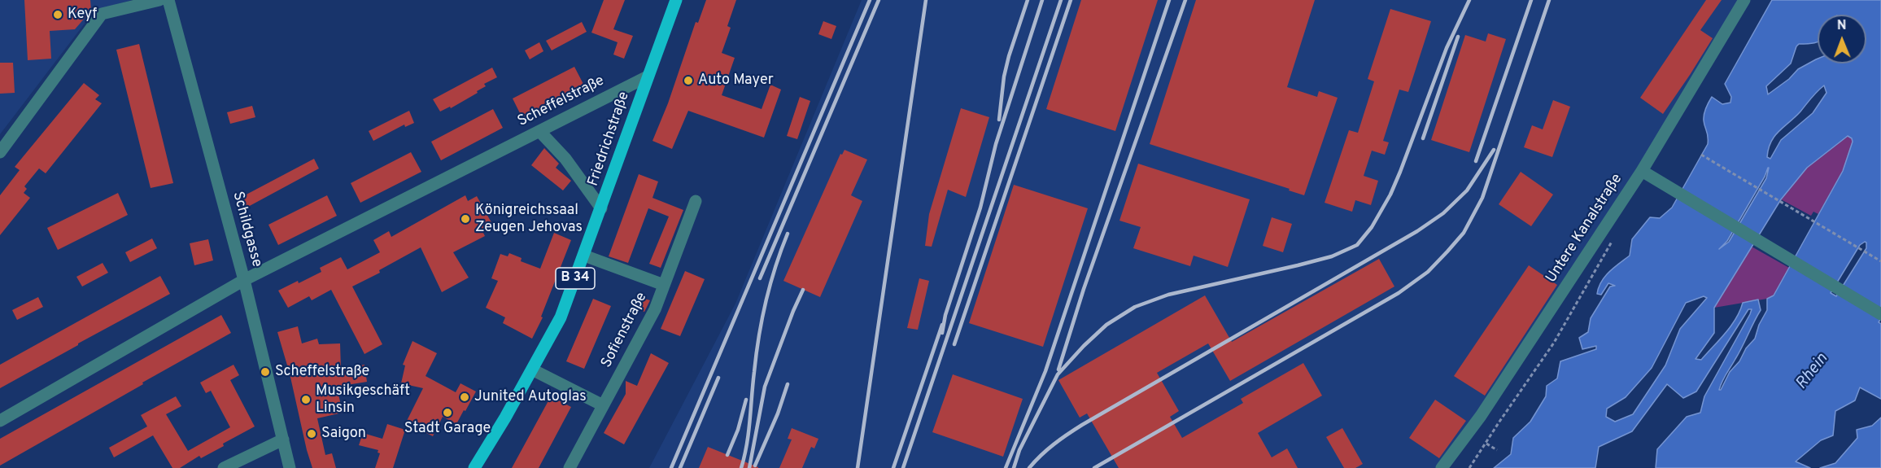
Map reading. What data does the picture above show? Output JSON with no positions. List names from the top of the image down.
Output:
{
  "streets": {
    "main road": ["Friedrichstraße", "B 34"],
    "street": [
      "Scheffelstraße",
      "Untere Kanalstraße",
      "Schildgasse",
      "Sofienstraße"
    ]
  },
  "crossings": [
    ["Scheffelstraße", "Friedrichstraße"],
    ["Scheffelstraße", "Schildgasse"]
  ],
  "water": ["Rhein"],
  "places": [
    "Keyf",
    "Auto Mayer",
    "Königreichssaal Zeugen Jehovas",
    "Scheffelstraße",
    "Junited Autoglas",
    "Musikgeschäft Linsin",
    "Stadt Garage",
    "Saigon"
  ],
  "north": "top"
}
